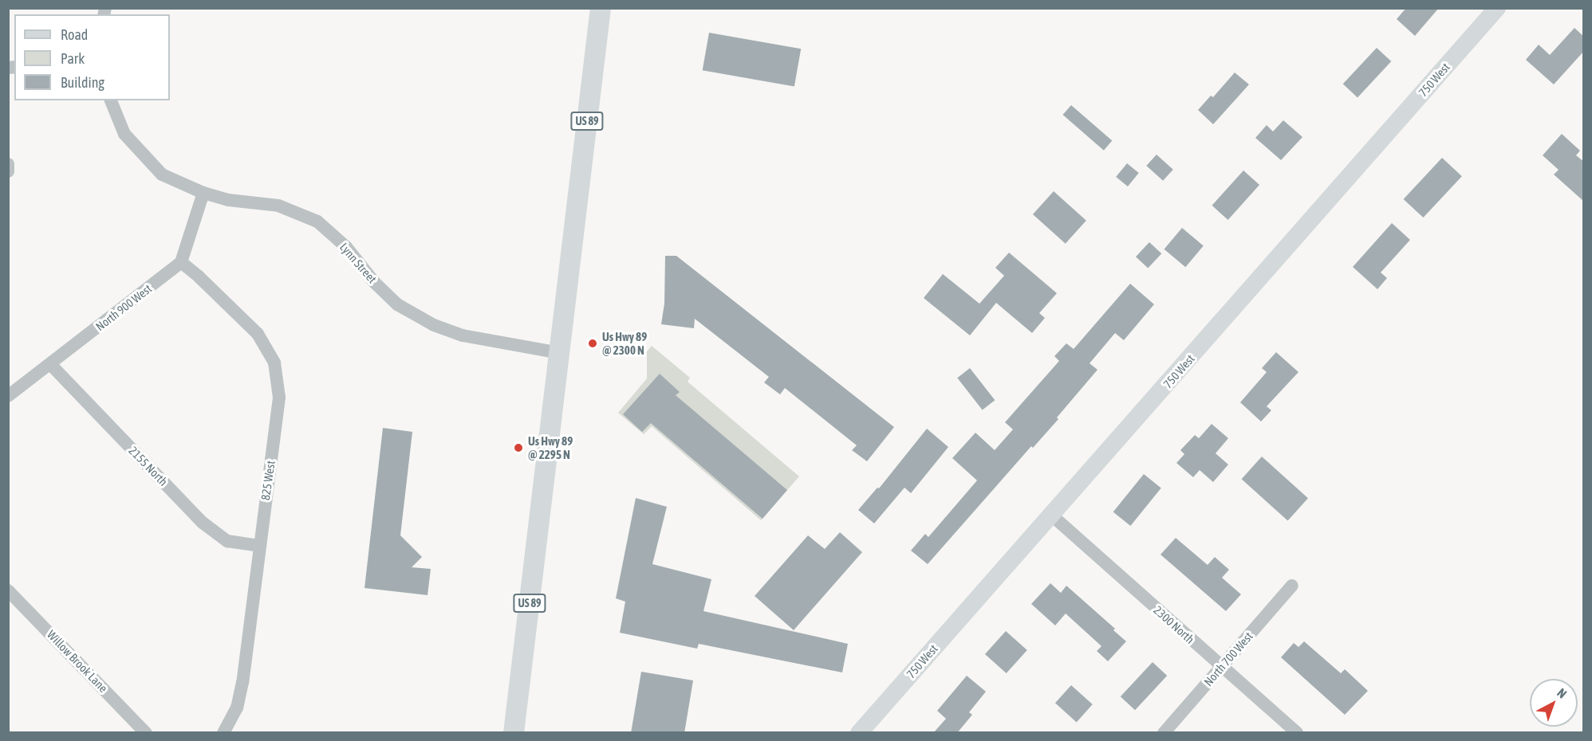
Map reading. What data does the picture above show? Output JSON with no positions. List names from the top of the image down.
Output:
{
  "streets": {
    "main road": ["US 89"],
    "street": [
      "750 West",
      "Lynn Street",
      "North 900 West",
      "2155 North",
      "825 West",
      "2300 North",
      "North 700 West",
      "Willow Brook Lane"
    ]
  },
  "crossings": [
    ["750 West", "2300 North"],
    ["US 89", "Lynn Street"],
    ["North 900 West", "2155 North"],
    ["North 900 West", "825 West"],
    ["2155 North", "825 West"],
    ["2300 North", "North 700 West"]
  ],
  "places": ["Us Hwy 89 @ 2300 N", "Us Hwy 89 @ 2295 N"],
  "legend": ["Road", "Park", "Building"],
  "north": "top right"
}
